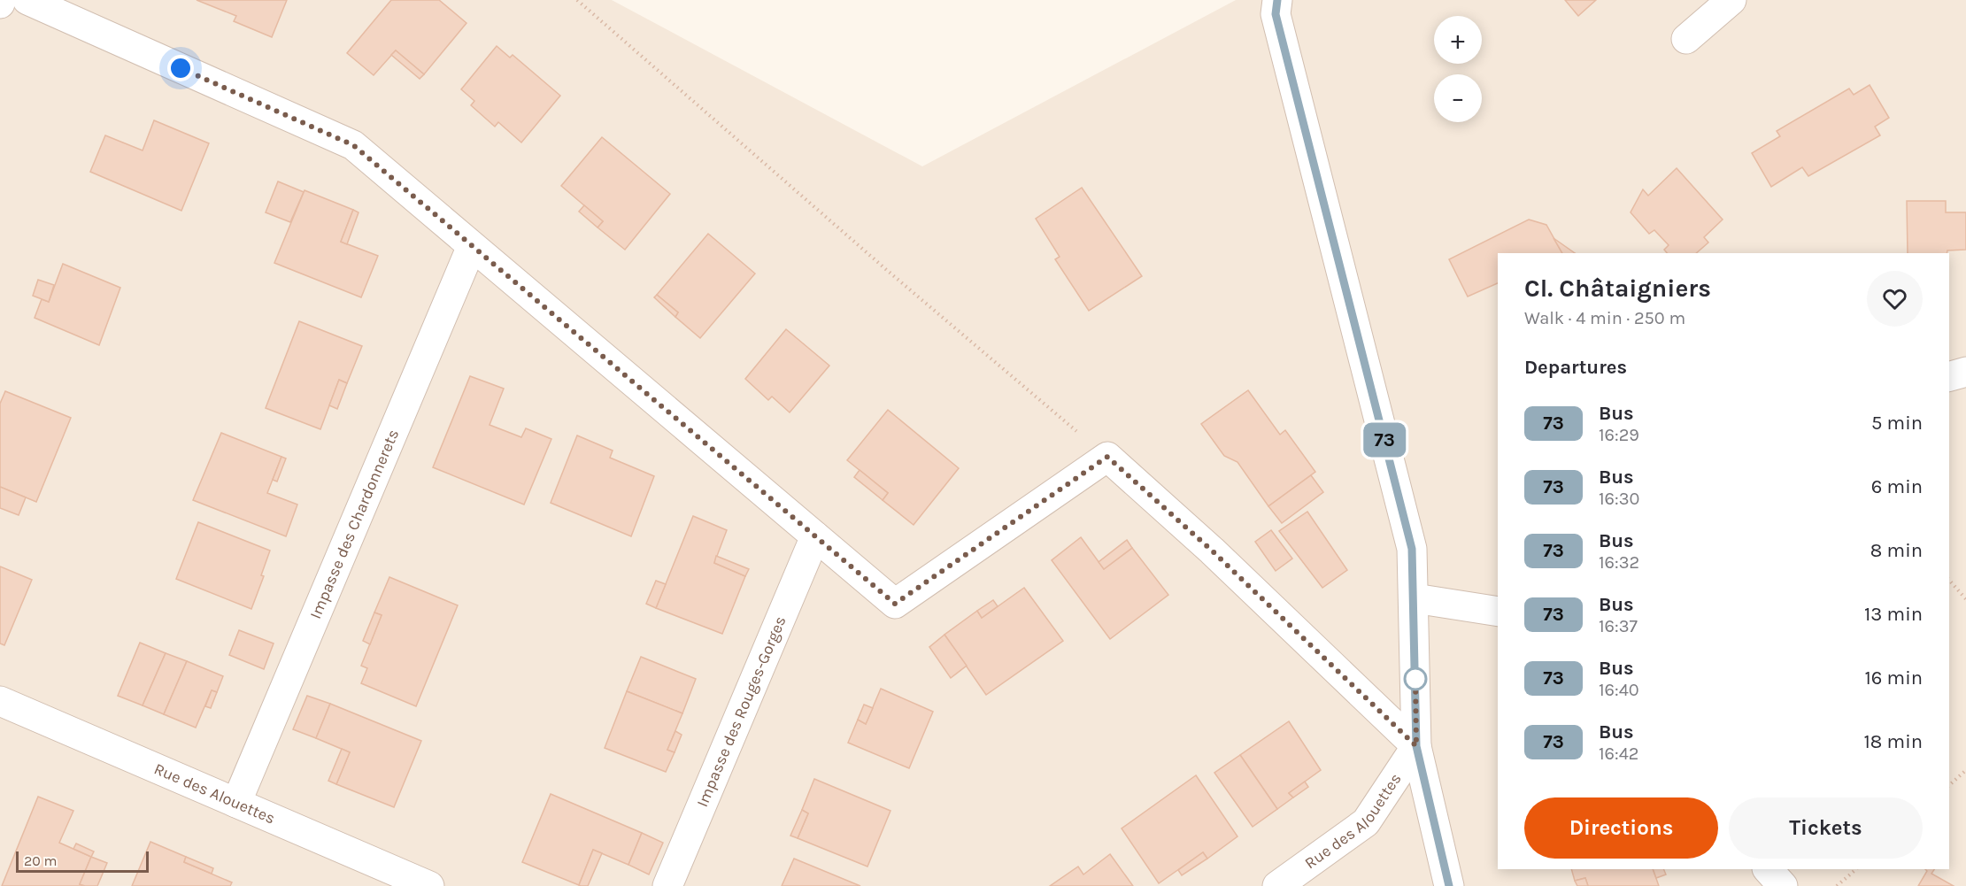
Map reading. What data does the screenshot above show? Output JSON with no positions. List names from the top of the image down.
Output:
{
  "streets": {
    "street": ["Impasse des Chardonnerets", "Impasse des Rouges-Gorges", "Rue des Alouettes"]
  },
  "crossings": [
    ["Impasse des Chardonnerets", "Rue des Alouettes"]
  ],
  "lines": ["bus line 73"],
  "scale_bar": "20 m",
  "page": {
    "on_map": "73",
    "map_buttons": ["+", "−"],
    "heading": [
      ["Cl. Châtaigniers", "Walk · 4 min · 250 m"],
      "Departures"
    ],
    "list": [
      {
        "mark": "73",
        "name": "Bus",
        "note": "16:29",
        "value": "5 min"
      },
      {
        "mark": "73",
        "name": "Bus",
        "note": "16:30",
        "value": "6 min"
      },
      {
        "mark": "73",
        "name": "Bus",
        "note": "16:32",
        "value": "8 min"
      },
      {
        "mark": "73",
        "name": "Bus",
        "note": "16:37",
        "value": "13 min"
      },
      {
        "mark": "73",
        "name": "Bus",
        "note": "16:40",
        "value": "16 min"
      },
      {
        "mark": "73",
        "name": "Bus",
        "note": "16:42",
        "value": "18 min"
      }
    ],
    "buttons": ["Directions", "Tickets"],
    "scale": "20 m"
  }
}
